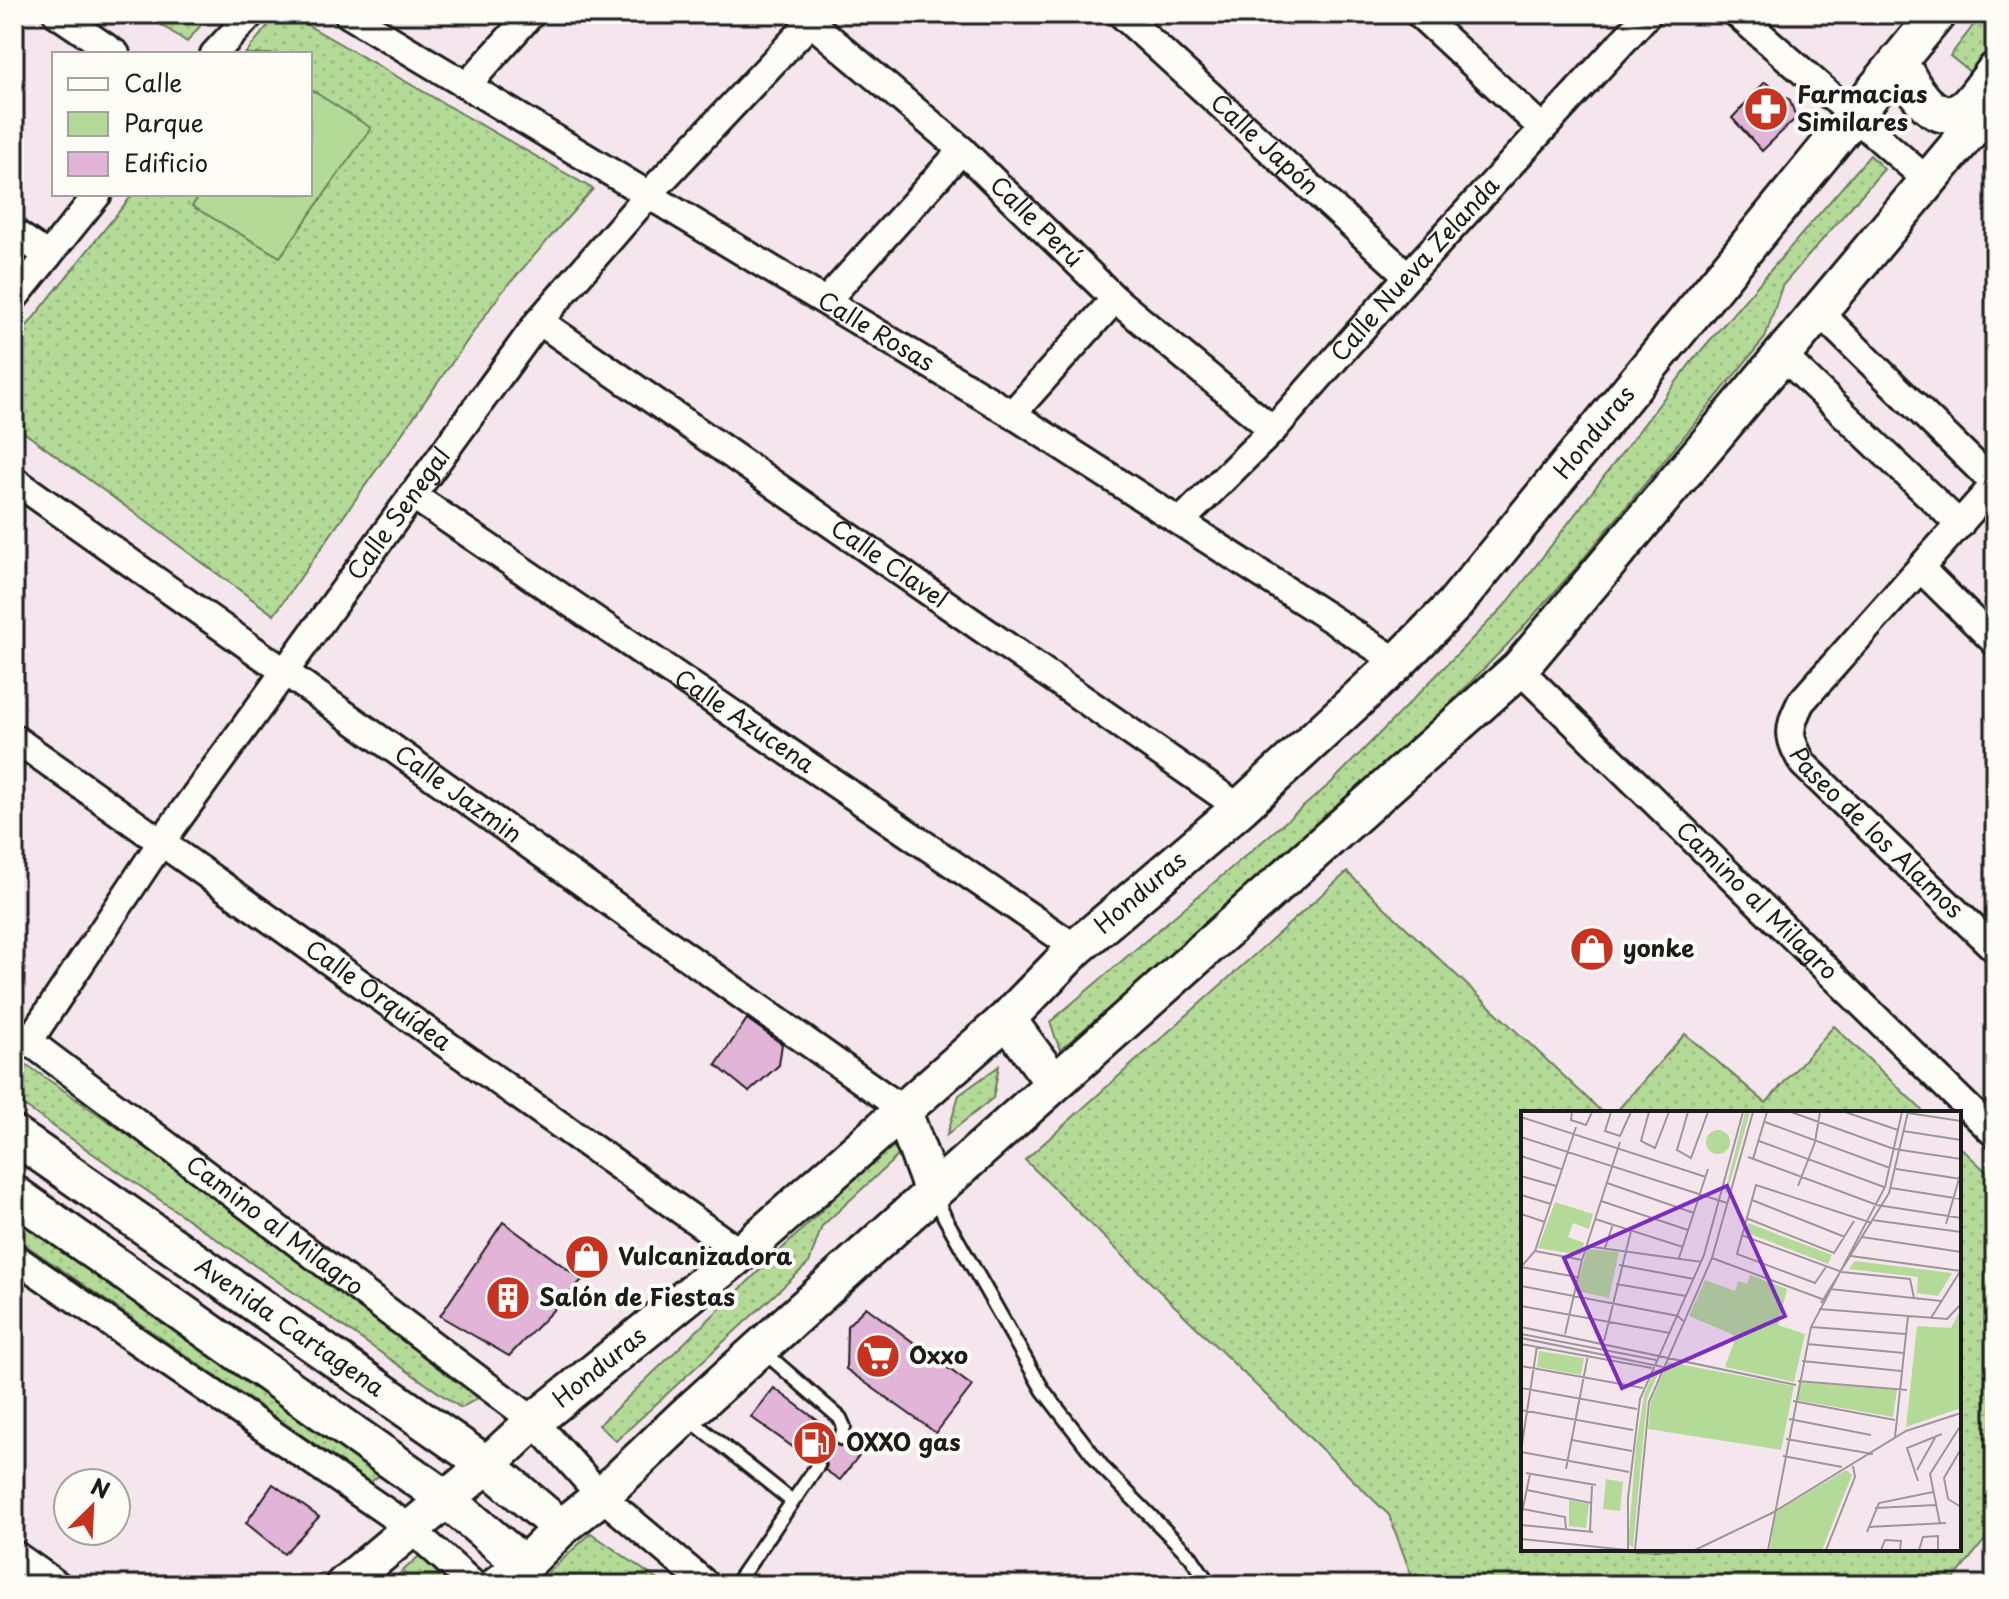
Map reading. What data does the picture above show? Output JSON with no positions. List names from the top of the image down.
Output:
{
  "streets": {
    "street": [
      "Calle Japón",
      "Calle Perú",
      "Calle Nueva Zelanda",
      "Calle Rosas",
      "Honduras",
      "Calle Senegal",
      "Calle Clavel",
      "Calle Azucena",
      "Calle Jazmin",
      "Paseo de los Alamos",
      "Camino al Milagro",
      "Calle Orquídea",
      "Avenida Cartagena"
    ]
  },
  "crossings": [
    ["Calle Japón", "Calle Nueva Zelanda"],
    ["Calle Perú", "Calle Nueva Zelanda"],
    ["Calle Perú", "Calle Senegal"],
    ["Calle Nueva Zelanda", "Calle Rosas"],
    ["Calle Rosas", "Honduras"],
    ["Calle Rosas", "Calle Senegal"],
    ["Honduras", "Calle Clavel"],
    ["Honduras", "Calle Azucena"],
    ["Honduras", "Calle Jazmin"],
    ["Honduras", "Camino al Milagro"],
    ["Honduras", "Calle Orquídea"],
    ["Honduras", "Avenida Cartagena"],
    ["Calle Senegal", "Calle Clavel"],
    ["Calle Senegal", "Calle Azucena"],
    ["Calle Senegal", "Calle Jazmin"],
    ["Calle Senegal", "Camino al Milagro"],
    ["Calle Senegal", "Calle Orquídea"]
  ],
  "places": {
    "pharmacy": ["Farmacias Similares"],
    "shop": ["yonke", "Vulcanizadora"],
    "building": ["Salón de Fiestas"],
    "supermarket": ["Oxxo"],
    "fuel station": ["OXXO gas"]
  },
  "legend": ["Calle", "Parque", "Edificio"],
  "north": "top right"
}
